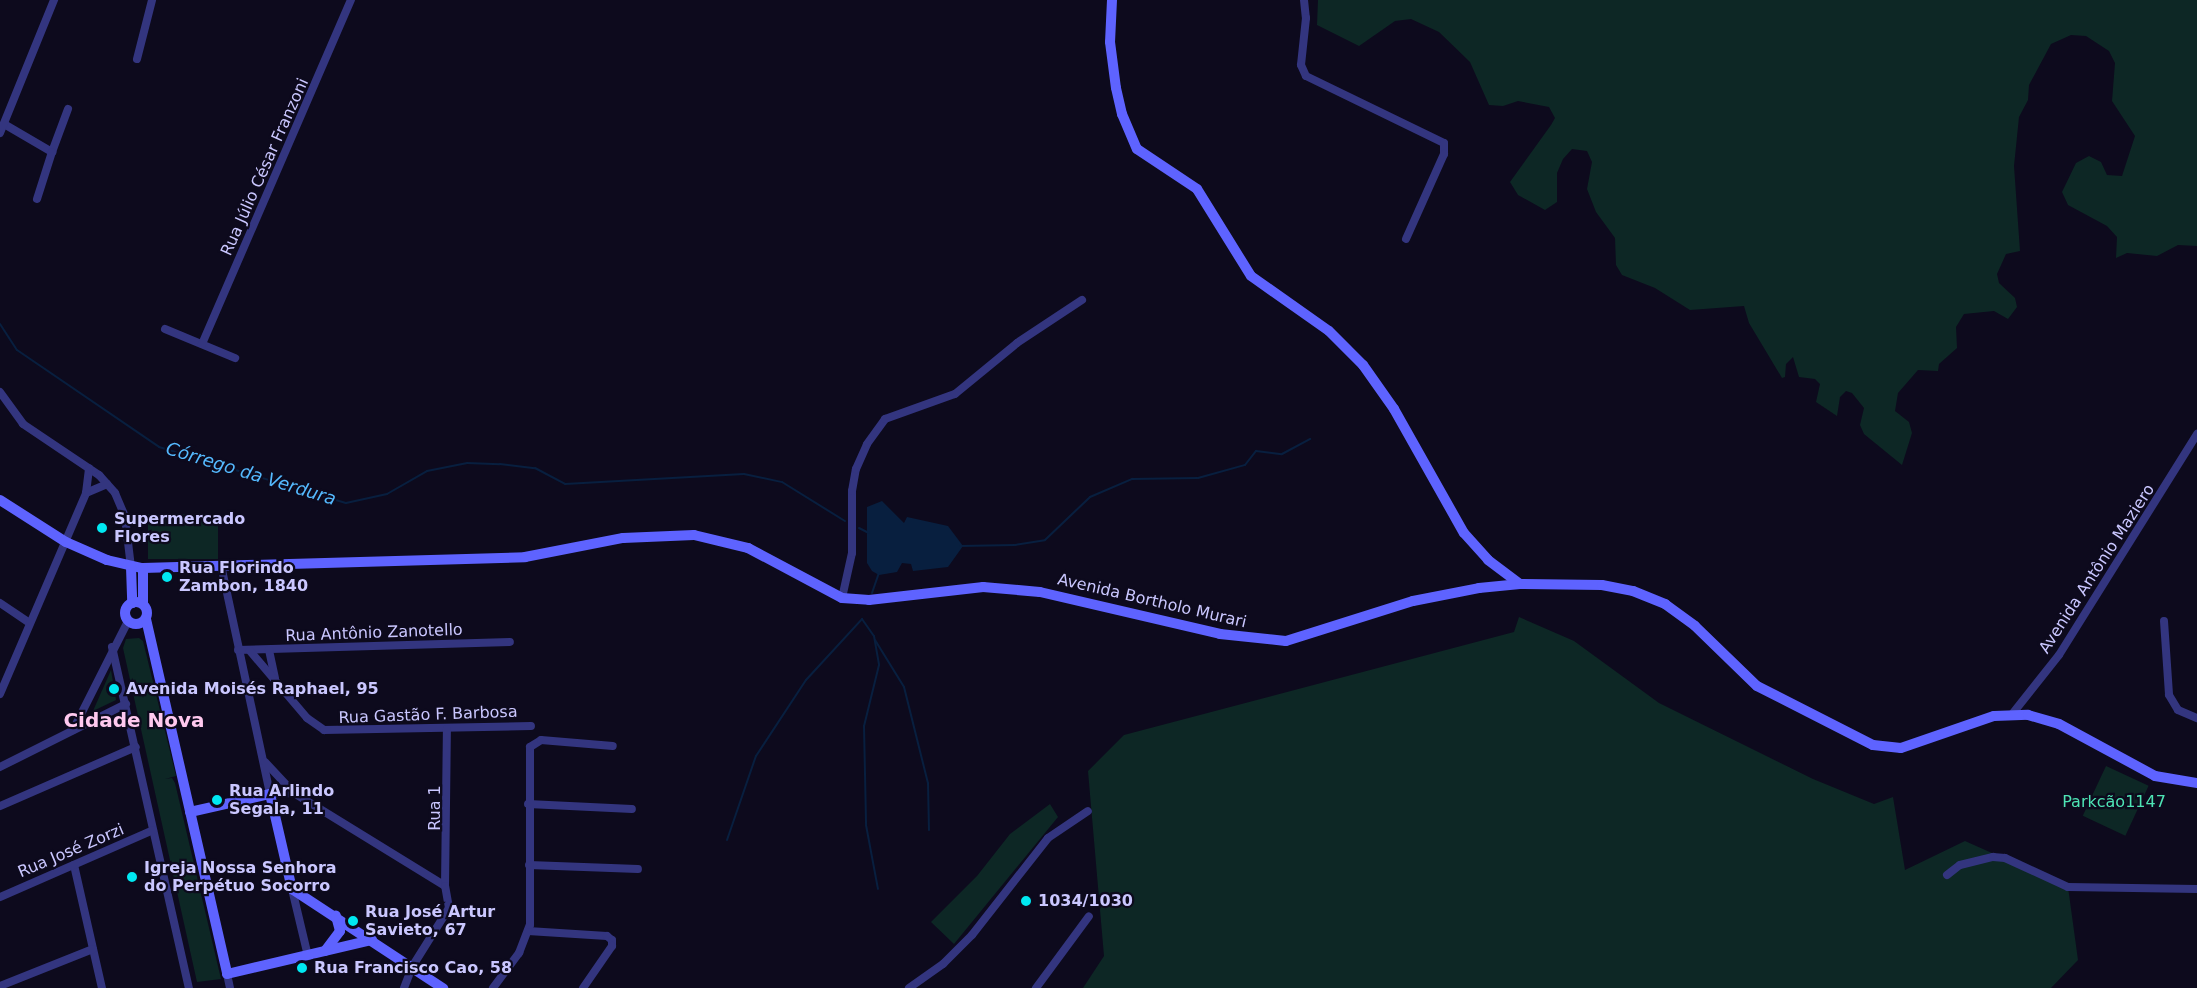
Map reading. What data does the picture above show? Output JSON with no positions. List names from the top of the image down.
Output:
{
  "streets": {
    "main road": ["Avenida Bortholo Murari"],
    "street": [
      "Rua Júlio César Franzoni",
      "Avenida Antônio Maziero",
      "Rua Antônio Zanotello",
      "Rua Gastão F. Barbosa",
      "Rua 1",
      "Rua José Zorzi"
    ]
  },
  "crossings": [
    ["Avenida Antônio Maziero", "Avenida Bortholo Murari"],
    ["Rua Antônio Zanotello", "Rua Gastão F. Barbosa"],
    ["Rua Gastão F. Barbosa", "Rua 1"]
  ],
  "districts": ["Cidade Nova"],
  "water": ["Córrego da Verdura"],
  "parks": ["Parkcão1147"],
  "places": [
    "Supermercado Flores",
    "Rua Florindo Zambon, 1840",
    "Avenida Moisés Raphael, 95",
    "Rua Arlindo Segala, 11",
    "Igreja Nossa Senhora do Perpétuo Socorro",
    "1034/1030",
    "Rua José Artur Savieto, 67",
    "Rua Francisco Cao, 58"
  ]
}
